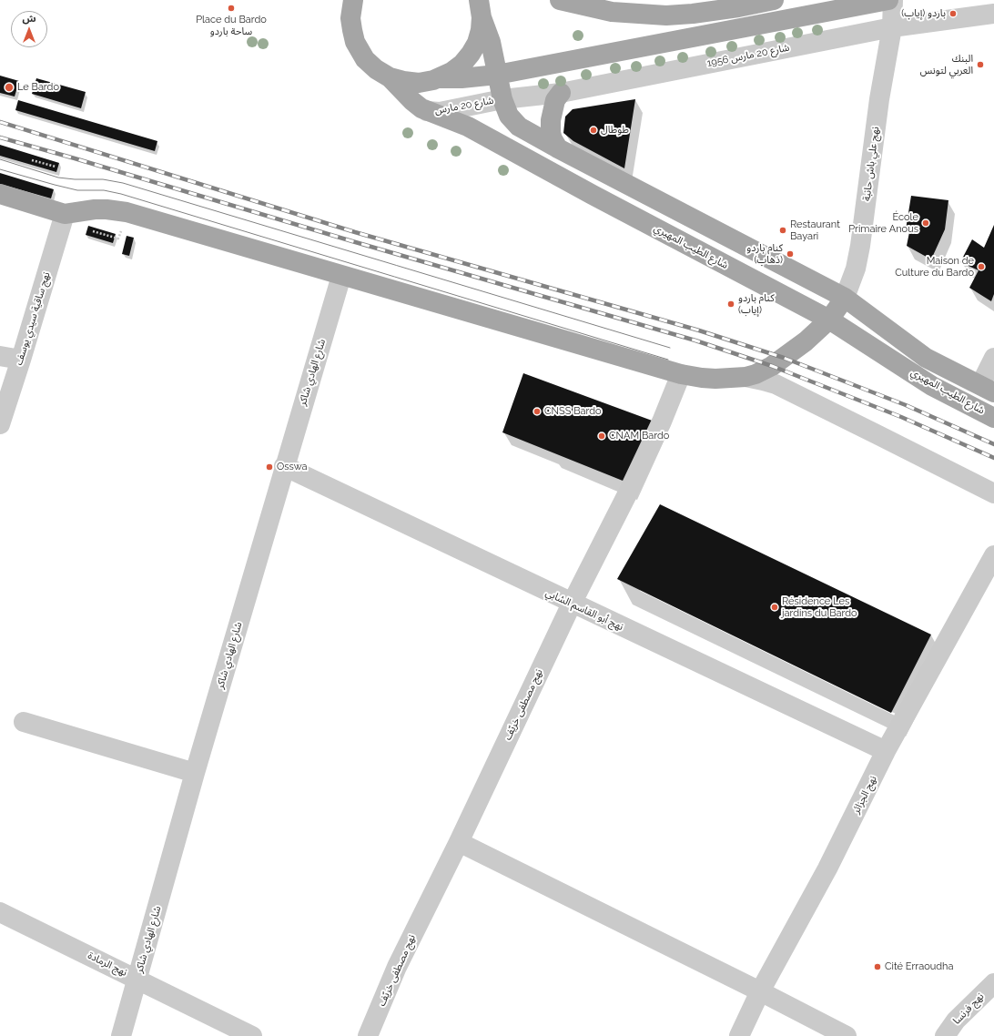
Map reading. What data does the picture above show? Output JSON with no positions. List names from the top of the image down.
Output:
{
  "streets": {
    "main road": ["شارع الطيب المهيري"],
    "street": [
      "شارع 20 مارس 1956",
      "شارع 20 مارس",
      "نهج علي باش حانبة",
      "نهج ساقية سيدي يوسف",
      "شارع الهادي شاكر",
      "نهج أبو القاسم الشابي",
      "نهج مصطفى خريّف",
      "نهج الجزائر",
      "نهج الرمادة",
      "نهج فرنسا"
    ]
  },
  "crossings": [
    ["شارع 20 مارس 1956", "شارع 20 مارس"],
    ["شارع 20 مارس 1956", "نهج علي باش حانبة"],
    ["شارع 20 مارس 1956", "شارع الطيب المهيري"],
    ["شارع 20 مارس", "شارع الطيب المهيري"],
    ["نهج علي باش حانبة", "شارع الطيب المهيري"],
    ["شارع الهادي شاكر", "نهج أبو القاسم الشابي"],
    ["شارع الهادي شاكر", "نهج الرمادة"],
    ["نهج أبو القاسم الشابي", "نهج مصطفى خريّف"],
    ["نهج أبو القاسم الشابي", "نهج الجزائر"]
  ],
  "places": [
    "Place du Bardo ساحة باردو",
    "باردو (إياب)",
    "البنك العربي لتونس",
    "Le Bardo",
    "طوطال",
    "École Primaire Anous",
    "Restaurant Bayari",
    "كنام باردو (ذهاب)",
    "Maison de Culture du Bardo",
    "كنام باردو (إياب)",
    "CNSS Bardo",
    "CNAM Bardo",
    "Osswa",
    "Résidence Les jardins du Bardo",
    "Cité Erraoudha"
  ],
  "north": "top"
}
